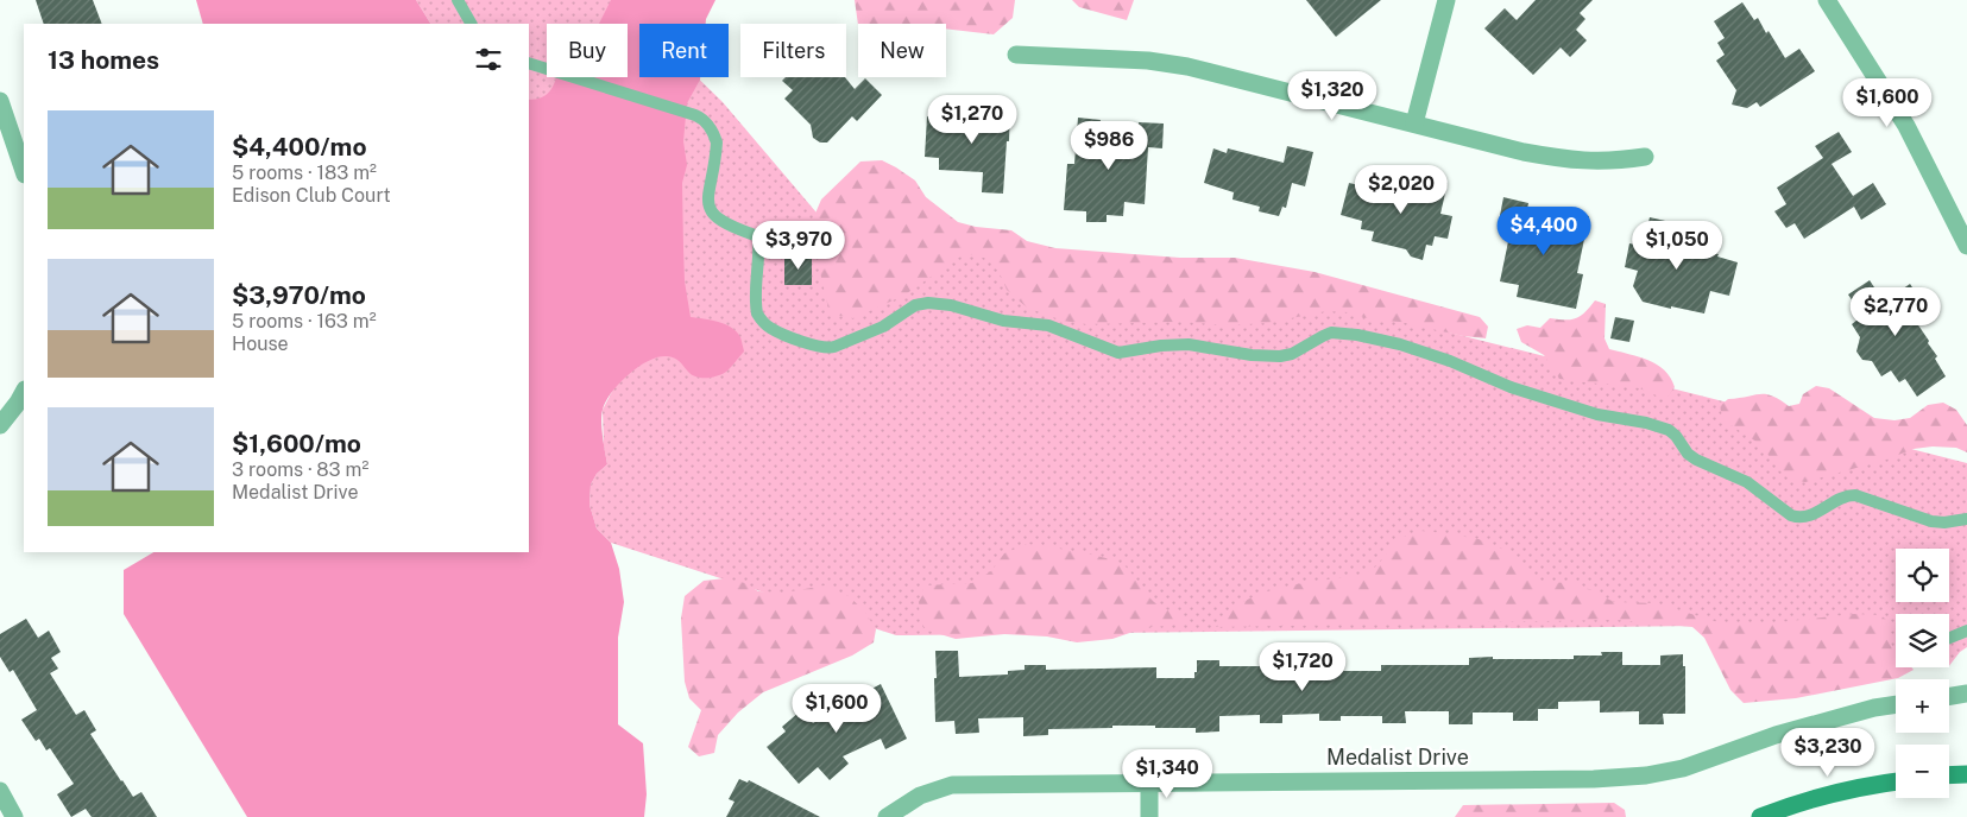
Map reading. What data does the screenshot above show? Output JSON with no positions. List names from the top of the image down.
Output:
{
  "streets": {
    "street": ["Medalist Drive"]
  },
  "page": {
    "chip": [
      "Buy",
      "Rent",
      "Filters",
      "New"
    ],
    "heading": "13 homes",
    "price": [
      "$1,320",
      "$1,600",
      "$1,270",
      "$986",
      "$2,020",
      "$4,400",
      "$3,970",
      "$1,050",
      "$2,770",
      "$1,720",
      "$1,600",
      "$3,230",
      "$1,340"
    ],
    "list": [
      {
        "name": "$4,400/mo",
        "note": "5 rooms · 183 m² · Edison Club Court"
      },
      {
        "name": "$3,970/mo",
        "note": "5 rooms · 163 m² · House"
      },
      {
        "name": "$1,600/mo",
        "note": "3 rooms · 83 m² · Medalist Drive"
      }
    ],
    "map_buttons": ["+", "−"]
  }
}
